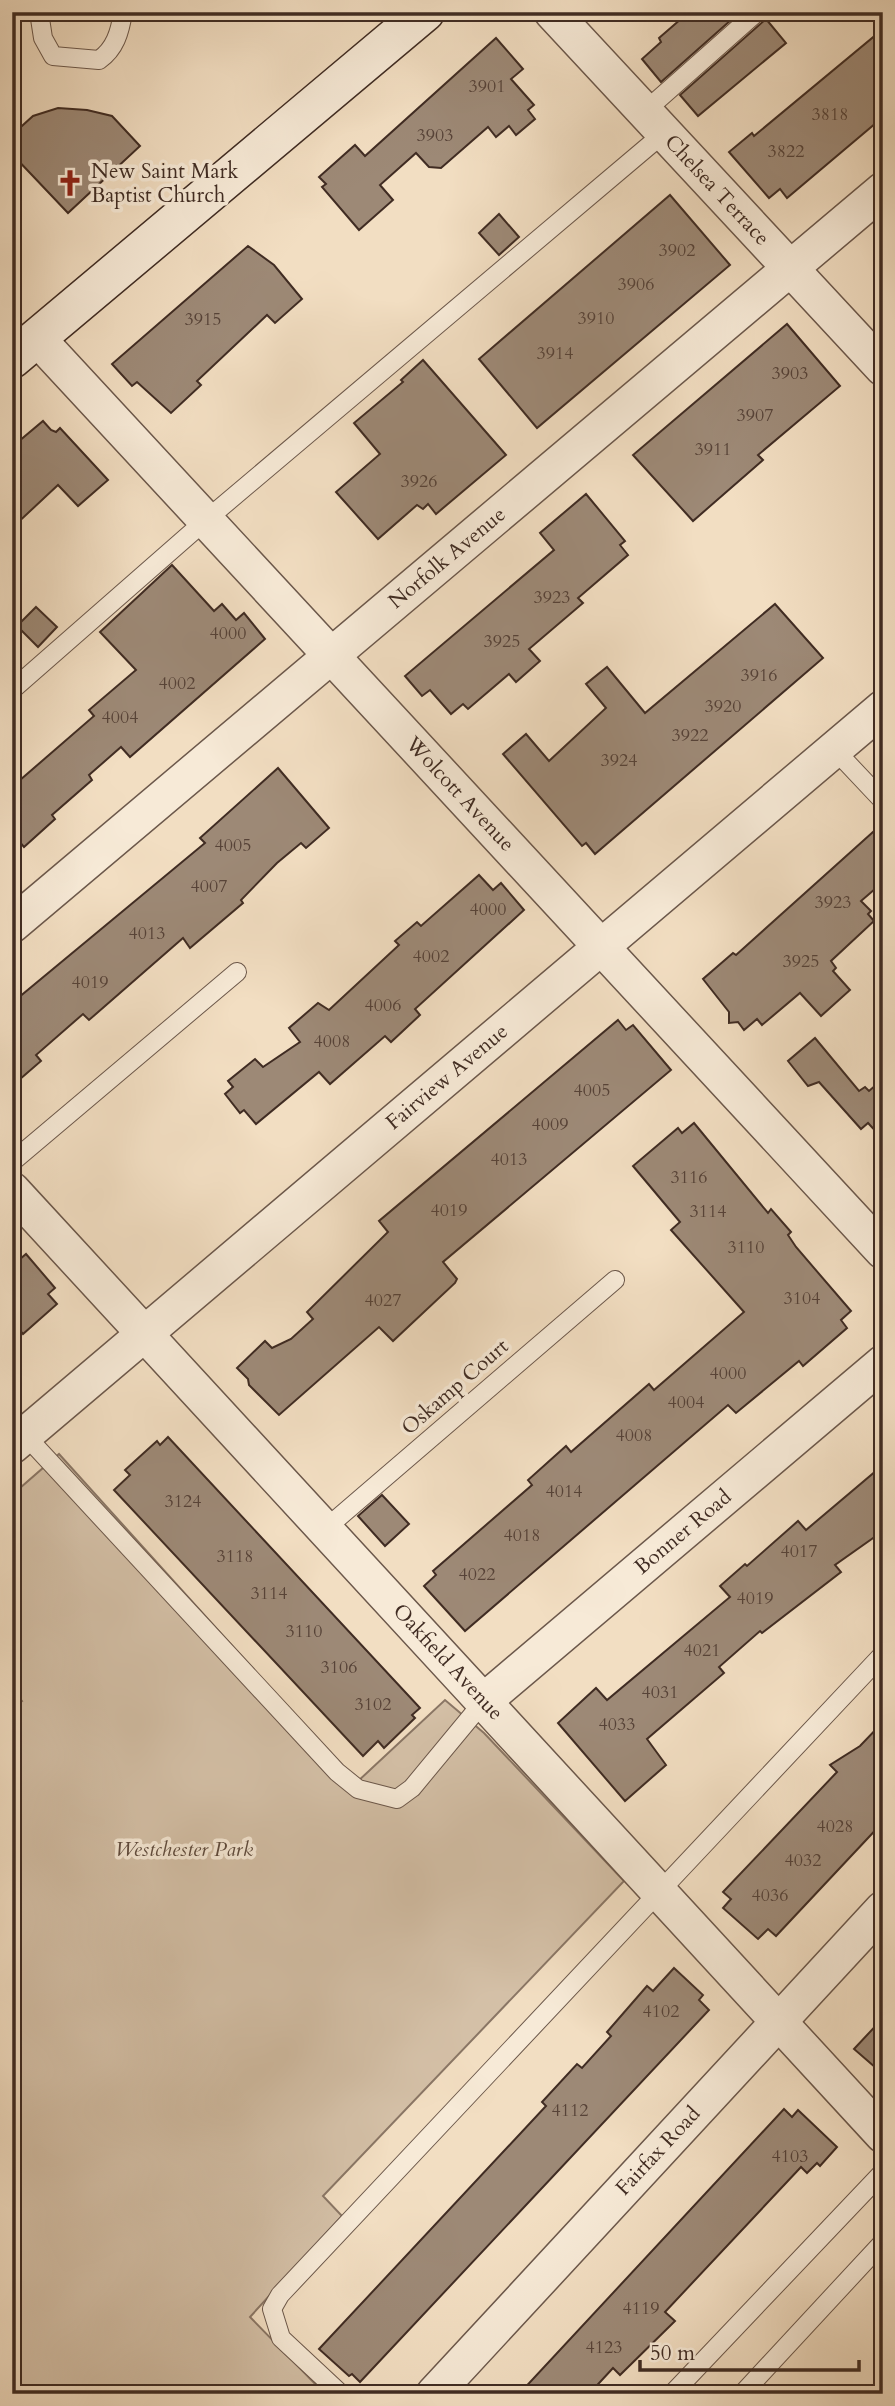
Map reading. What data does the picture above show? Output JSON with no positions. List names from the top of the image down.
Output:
{
  "streets": {
    "street": [
      "Chelsea Terrace",
      "Norfolk Avenue",
      "Wolcott Avenue",
      "Fairview Avenue",
      "Bonner Road",
      "Oakfield Avenue",
      "Fairfax Road"
    ],
    "lane": ["Oskamp Court"]
  },
  "crossings": [
    ["Chelsea Terrace", "Norfolk Avenue"],
    ["Norfolk Avenue", "Wolcott Avenue"],
    ["Wolcott Avenue", "Fairview Avenue"],
    ["Fairview Avenue", "Oakfield Avenue"],
    ["Oskamp Court", "Oakfield Avenue"],
    ["Bonner Road", "Oakfield Avenue"],
    ["Oakfield Avenue", "Fairfax Road"]
  ],
  "parks": ["Westchester Park"],
  "places": {
    "church": ["New Saint Mark Baptist Church"]
  },
  "house_numbers": [
    "3901",
    "3818",
    "3903",
    "3822",
    "3902",
    "3906",
    "3910",
    "3915",
    "3914",
    "3903",
    "3907",
    "3911",
    "3926",
    "3923",
    "4000",
    "3925",
    "3916",
    "4002",
    "3920",
    "4004",
    "3922",
    "3924",
    "4005",
    "4007",
    "3923",
    "4000",
    "4013",
    "4002",
    "3925",
    "4019",
    "4006",
    "4008",
    "4005",
    "4009",
    "4013",
    "3116",
    "4019",
    "3114",
    "3110",
    "3104",
    "4027",
    "4000",
    "4004",
    "4008",
    "4014",
    "3124",
    "4018",
    "4017",
    "3118",
    "4022",
    "3114",
    "4019",
    "3110",
    "4021",
    "3106",
    "4031",
    "3102",
    "4033",
    "4028",
    "4032",
    "4036",
    "4102",
    "4112",
    "4103",
    "4119",
    "4123"
  ],
  "scale_bar": "50 m"
}
